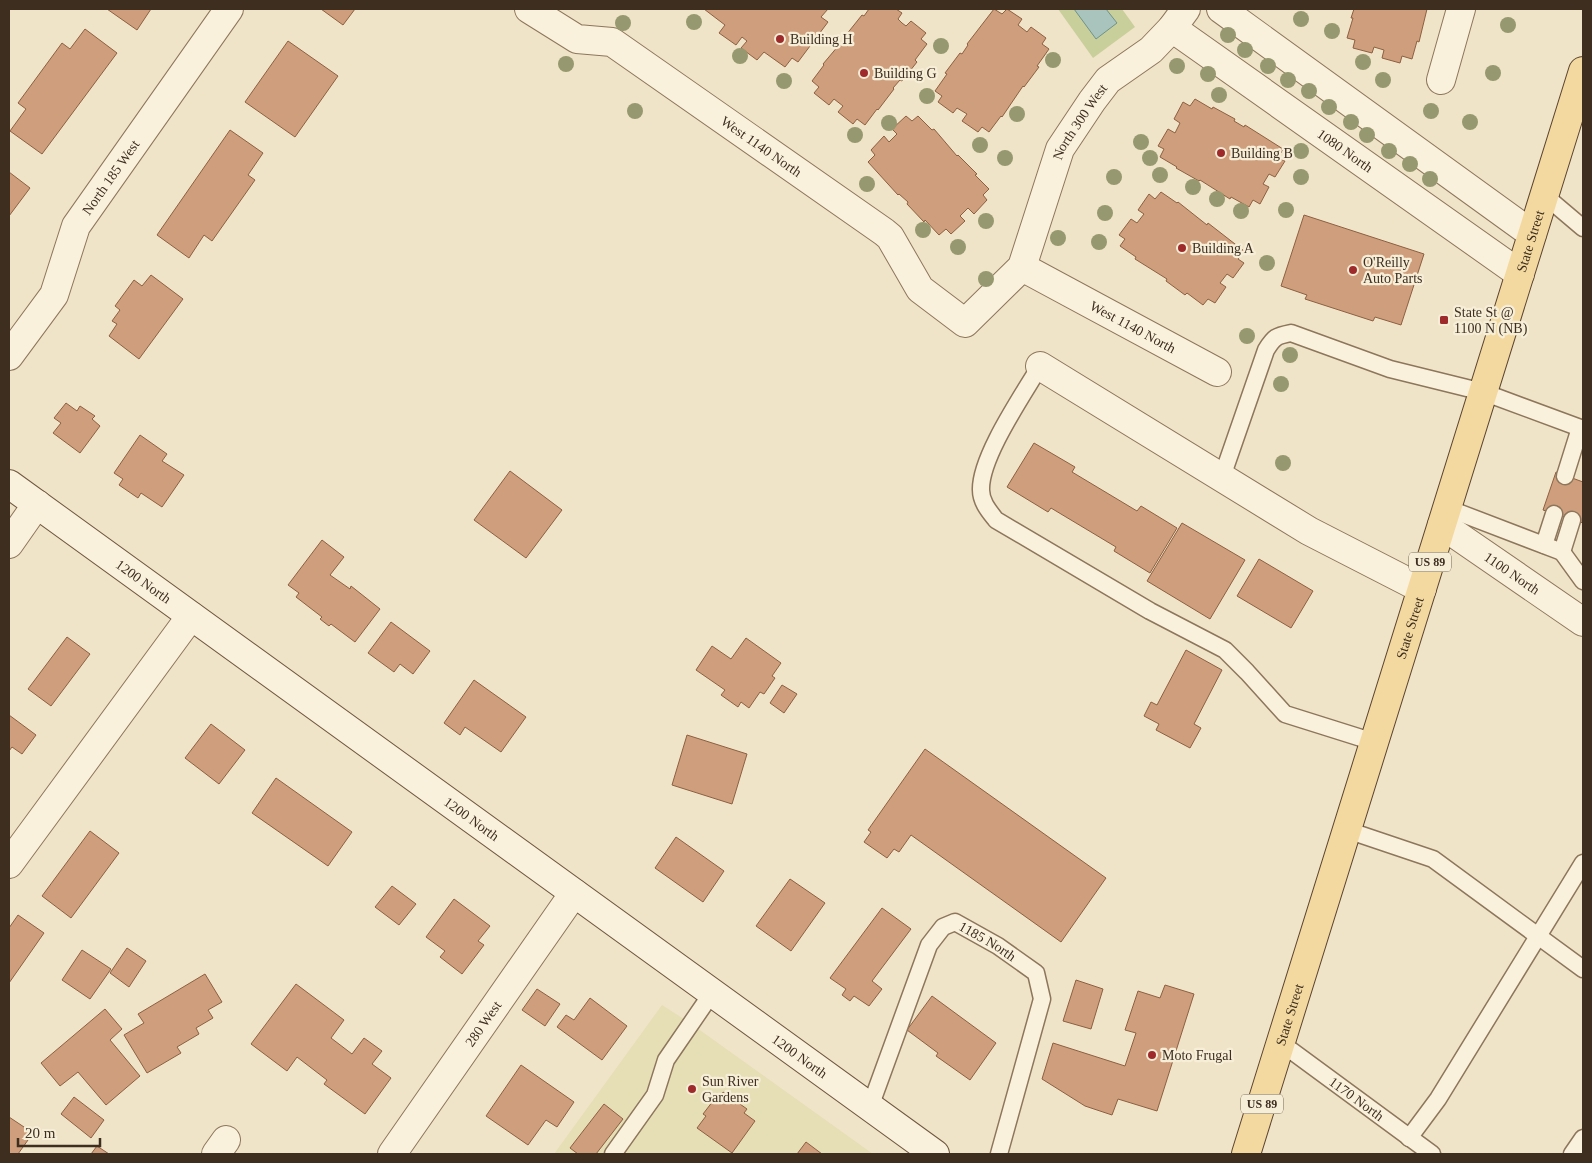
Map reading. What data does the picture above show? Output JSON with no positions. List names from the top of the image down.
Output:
{
  "streets": {
    "main road": ["State Street", "US 89"],
    "street": [
      "North 300 West",
      "West 1140 North",
      "1080 North",
      "North 185 West",
      "1100 North",
      "1200 North",
      "280 West"
    ],
    "lane": ["1185 North", "1170 North"]
  },
  "crossings": [
    ["North 300 West", "West 1140 North"],
    ["North 300 West", "1080 North"],
    ["1080 North", "State Street"],
    ["State Street", "1100 North"],
    ["State Street", "1170 North"],
    ["1200 North", "1185 North"],
    ["1200 North", "280 West"]
  ],
  "places": {
    "other": [
      "Building H",
      "Building G",
      "Building B",
      "Building A",
      "O'Reilly Auto Parts",
      "Moto Frugal",
      "Sun River Gardens"
    ],
    "transit": ["State St @ 1100 N (NB)"]
  },
  "scale_bar": "20 m"
}
